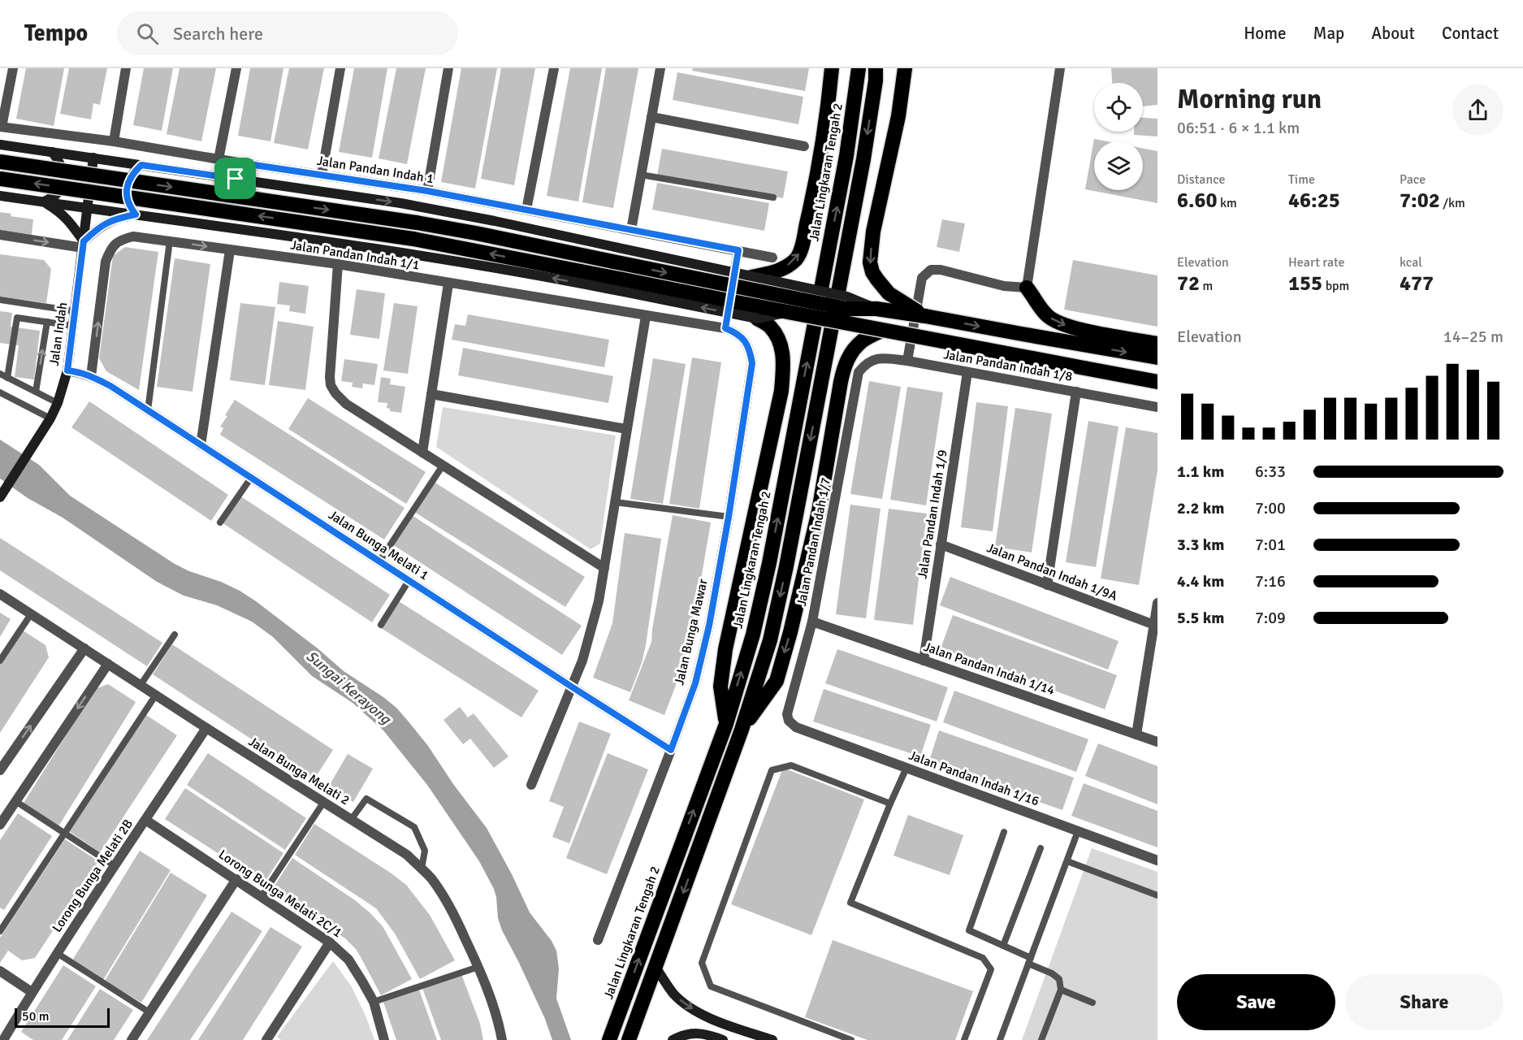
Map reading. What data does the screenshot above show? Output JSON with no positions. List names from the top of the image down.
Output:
{
  "streets": {
    "highway": ["Jalan Lingkaran Tengah 2"],
    "main road": ["Jalan Indah"],
    "street": [
      "Jalan Pandan Indah 1",
      "Jalan Pandan Indah 1/1",
      "Jalan Pandan Indah 1/8",
      "Jalan Pandan Indah 1/9",
      "Jalan Pandan Indah 1/7",
      "Jalan Bunga Melati 1",
      "Jalan Pandan Indah 1/9A",
      "Jalan Bunga Mawar",
      "Jalan Pandan Indah 1/14",
      "Jalan Bunga Melati 2",
      "Jalan Pandan Indah 1/16",
      "Lorong Bunga Melati 2B",
      "Lorong Bunga Melati 2C/1"
    ]
  },
  "crossings": [
    ["Jalan Pandan Indah 1/1", "Jalan Bunga Melati 1"],
    ["Jalan Pandan Indah 1/1", "Jalan Bunga Mawar"],
    ["Jalan Indah", "Jalan Bunga Melati 1"],
    ["Jalan Pandan Indah 1/8", "Jalan Pandan Indah 1/9"],
    ["Jalan Pandan Indah 1/8", "Jalan Pandan Indah 1/7"],
    ["Jalan Pandan Indah 1/9", "Jalan Pandan Indah 1/9A"],
    ["Jalan Pandan Indah 1/9", "Jalan Pandan Indah 1/14"],
    ["Jalan Pandan Indah 1/7", "Jalan Pandan Indah 1/14"],
    ["Jalan Pandan Indah 1/7", "Jalan Pandan Indah 1/16"],
    ["Jalan Bunga Melati 1", "Jalan Bunga Mawar"],
    ["Jalan Bunga Melati 2", "Lorong Bunga Melati 2B"],
    ["Lorong Bunga Melati 2B", "Lorong Bunga Melati 2C/1"]
  ],
  "water": ["Sungai Kerayong"],
  "scale_bar": "50 m",
  "page": {
    "header": "Tempo",
    "search": "Search here",
    "nav": [
      "Home",
      "Map",
      "About",
      "Contact"
    ],
    "heading": ["Morning run", "06:51 · 6 × 1.1 km"],
    "stats": [
      ["Distance", "6.60 km"],
      ["Time", "46:25"],
      ["Pace", "7:02 /km"],
      ["Elevation", "72 m"],
      ["Heart rate", "155 bpm"],
      ["kcal", "477"]
    ],
    "chart": ["Elevation", "14–25 m"],
    "list": [
      {
        "name": "1.1 km",
        "note": "6:33"
      },
      {
        "name": "2.2 km",
        "note": "7:00"
      },
      {
        "name": "3.3 km",
        "note": "7:01"
      },
      {
        "name": "4.4 km",
        "note": "7:16"
      },
      {
        "name": "5.5 km",
        "note": "7:09"
      }
    ],
    "buttons": ["Save", "Share"],
    "scale": "50 m"
  }
}
